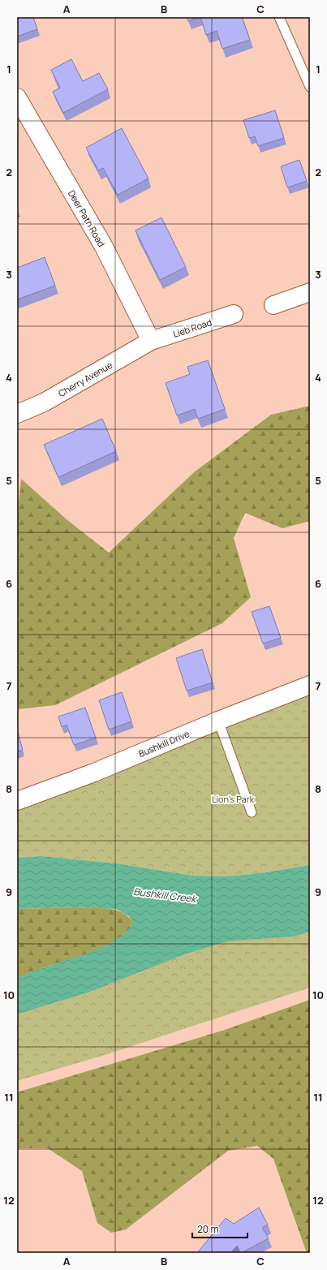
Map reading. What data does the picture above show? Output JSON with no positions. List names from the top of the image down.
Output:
{
  "streets": {
    "street": [
      "Deer Path Road",
      "Lieb Road",
      "Cherry Avenue",
      "Bushkill Drive"
    ]
  },
  "crossings": [
    ["Deer Path Road", "Lieb Road"],
    ["Deer Path Road", "Cherry Avenue"],
    ["Lieb Road", "Cherry Avenue"]
  ],
  "water": ["Bushkill Creek"],
  "parks": ["Lion's Park"],
  "scale_bar": "20 m",
  "grid": {
    "columns": ["A", "B", "C"],
    "rows": [
      "1",
      "2",
      "3",
      "4",
      "5",
      "6",
      "7",
      "8",
      "9",
      "10",
      "11",
      "12"
    ]
  }
}
